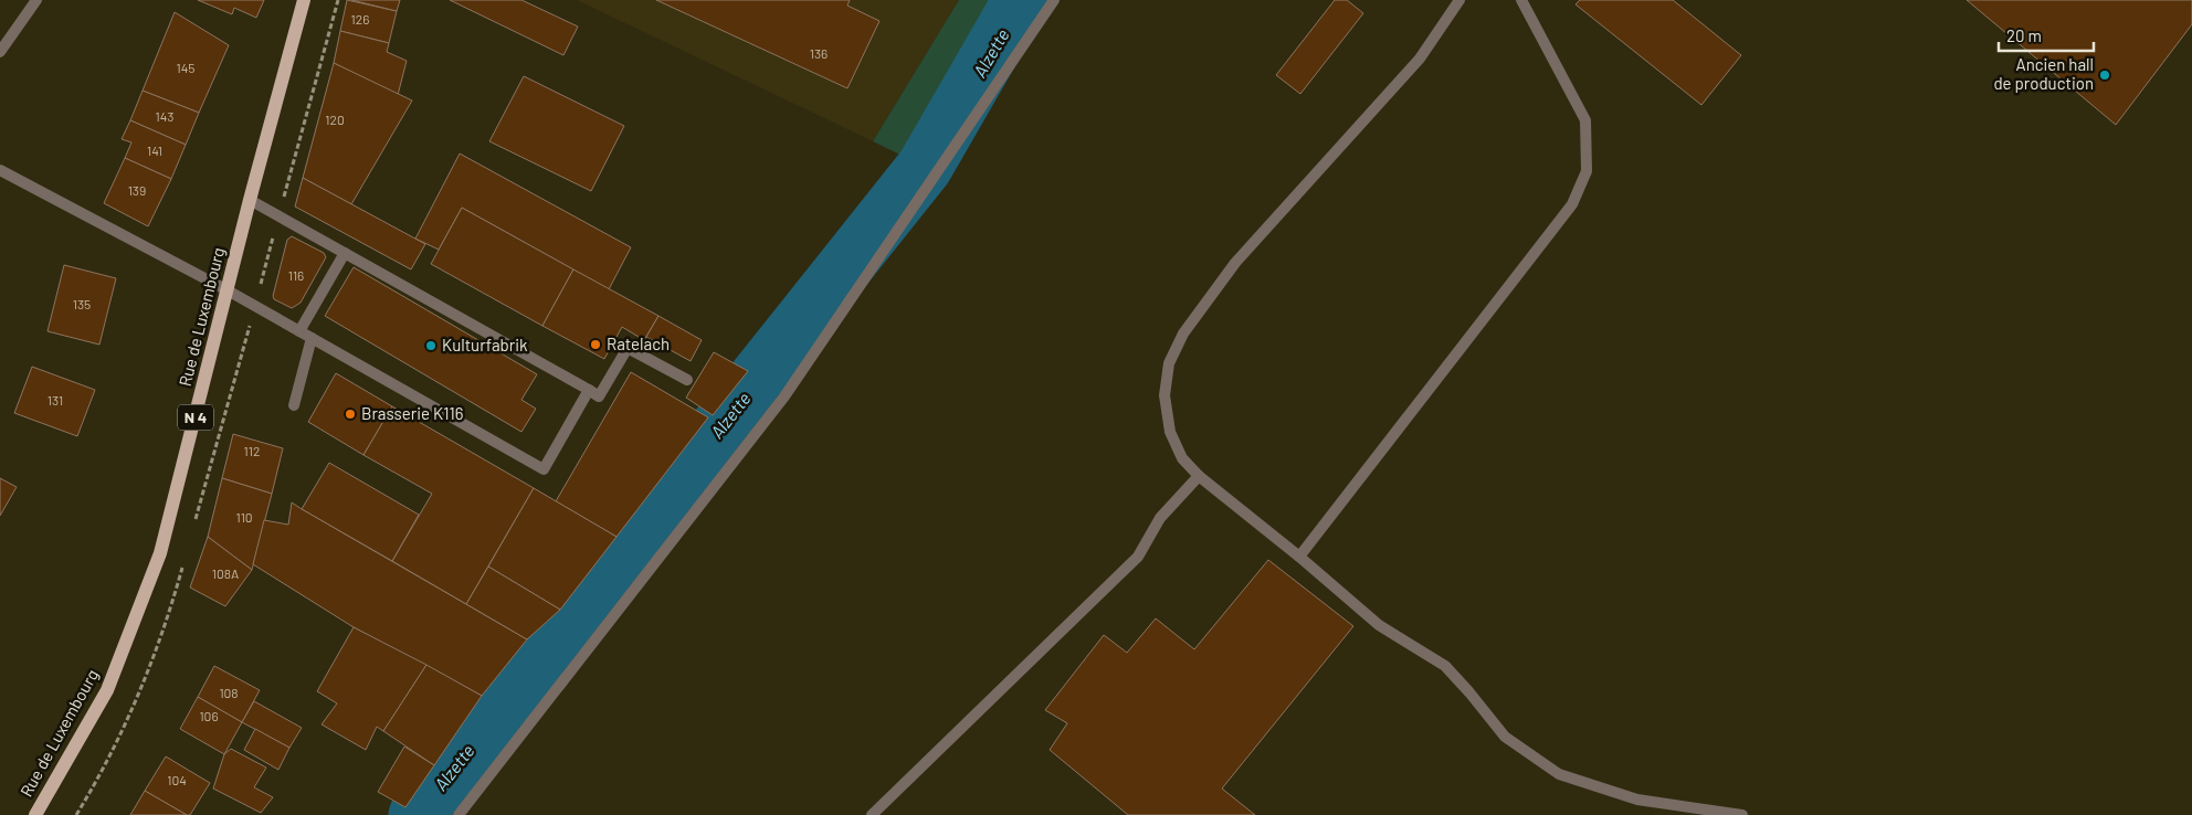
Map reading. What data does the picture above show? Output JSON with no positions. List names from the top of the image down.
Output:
{
  "streets": {
    "main road": ["Rue de Luxembourg", "N 4"]
  },
  "water": ["Alzette"],
  "places": [
    "Ancien hall de production",
    "Ratelach",
    "Kulturfabrik",
    "Brasserie K116"
  ],
  "house_numbers": [
    "126",
    "136",
    "145",
    "143",
    "120",
    "141",
    "139",
    "116",
    "135",
    "131",
    "112",
    "110",
    "108A",
    "108",
    "106",
    "104"
  ],
  "scale_bar": "20 m"
}
